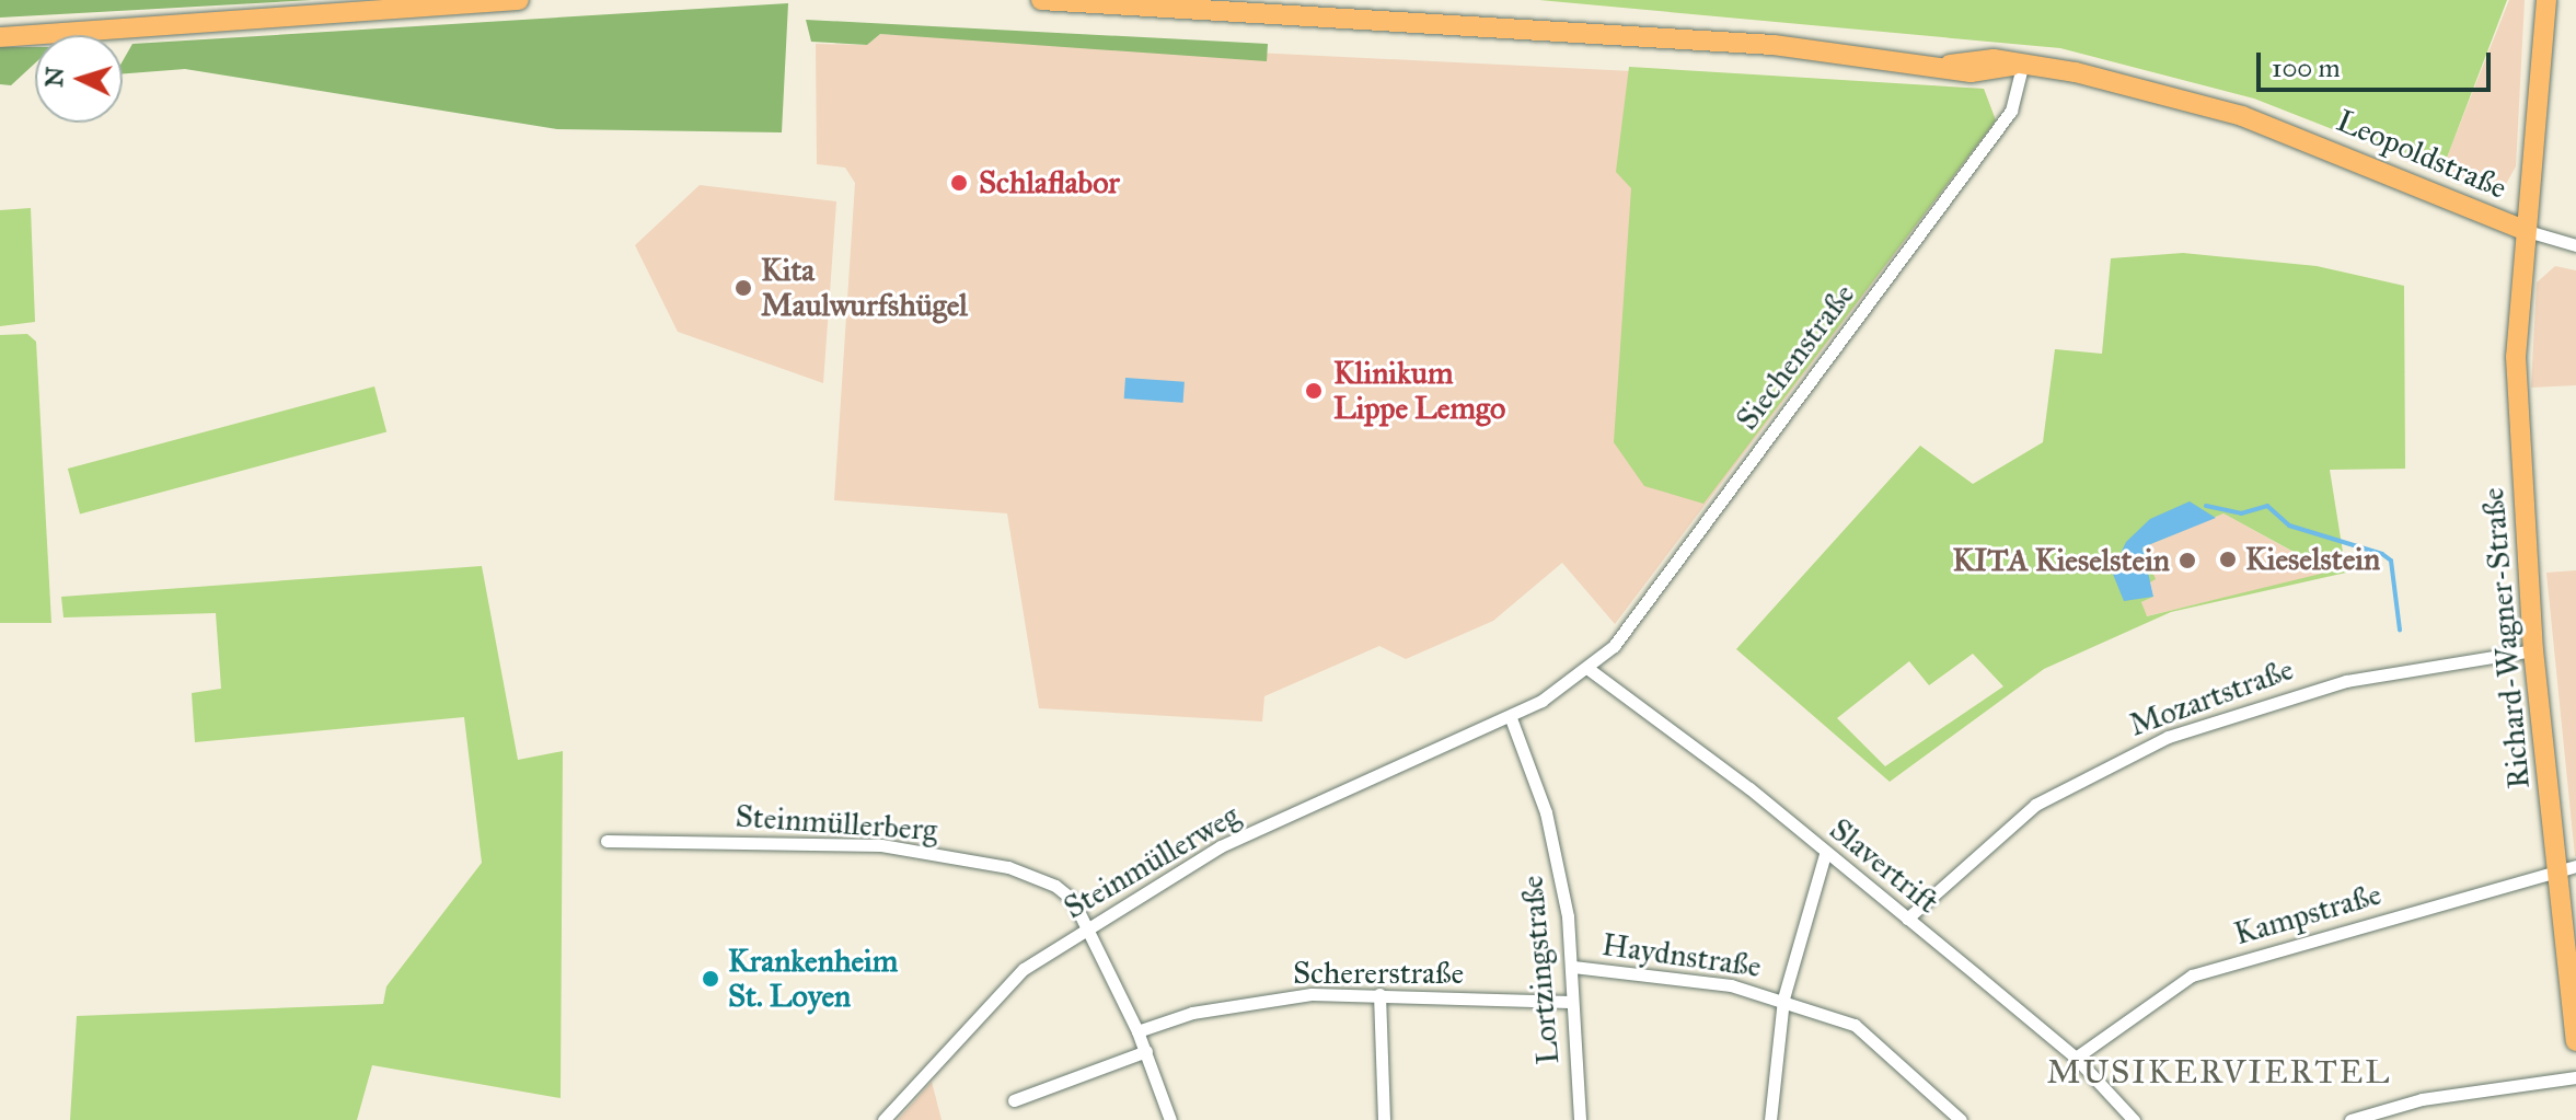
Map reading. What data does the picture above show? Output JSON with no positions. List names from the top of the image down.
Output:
{
  "streets": {
    "main road": ["Leopoldstraße", "Richard-Wagner-Straße"],
    "street": [
      "Siechenstraße",
      "Mozartstraße",
      "Steinmüllerberg",
      "Steinmüllerweg",
      "Slavertrift",
      "Kampstraße",
      "Haydnstraße",
      "Lortzingstraße",
      "Schererstraße"
    ]
  },
  "crossings": [
    ["Leopoldstraße", "Siechenstraße"],
    ["Leopoldstraße", "Richard-Wagner-Straße"],
    ["Siechenstraße", "Steinmüllerweg"],
    ["Siechenstraße", "Slavertrift"],
    ["Richard-Wagner-Straße", "Mozartstraße"],
    ["Richard-Wagner-Straße", "Kampstraße"],
    ["Mozartstraße", "Slavertrift"],
    ["Steinmüllerberg", "Steinmüllerweg"],
    ["Steinmüllerberg", "Schererstraße"],
    ["Steinmüllerweg", "Slavertrift"],
    ["Steinmüllerweg", "Lortzingstraße"],
    ["Slavertrift", "Kampstraße"],
    ["Haydnstraße", "Lortzingstraße"],
    ["Lortzingstraße", "Schererstraße"]
  ],
  "districts": ["MUSIKERVIERTEL"],
  "places": [
    "Schlaflabor",
    "Kita Maulwurfshügel",
    "Klinikum Lippe Lemgo",
    "Kieselstein",
    "KITA Kieselstein",
    "Krankenheim St. Loyen"
  ],
  "scale_bar": "100 m",
  "north": "left"
}
